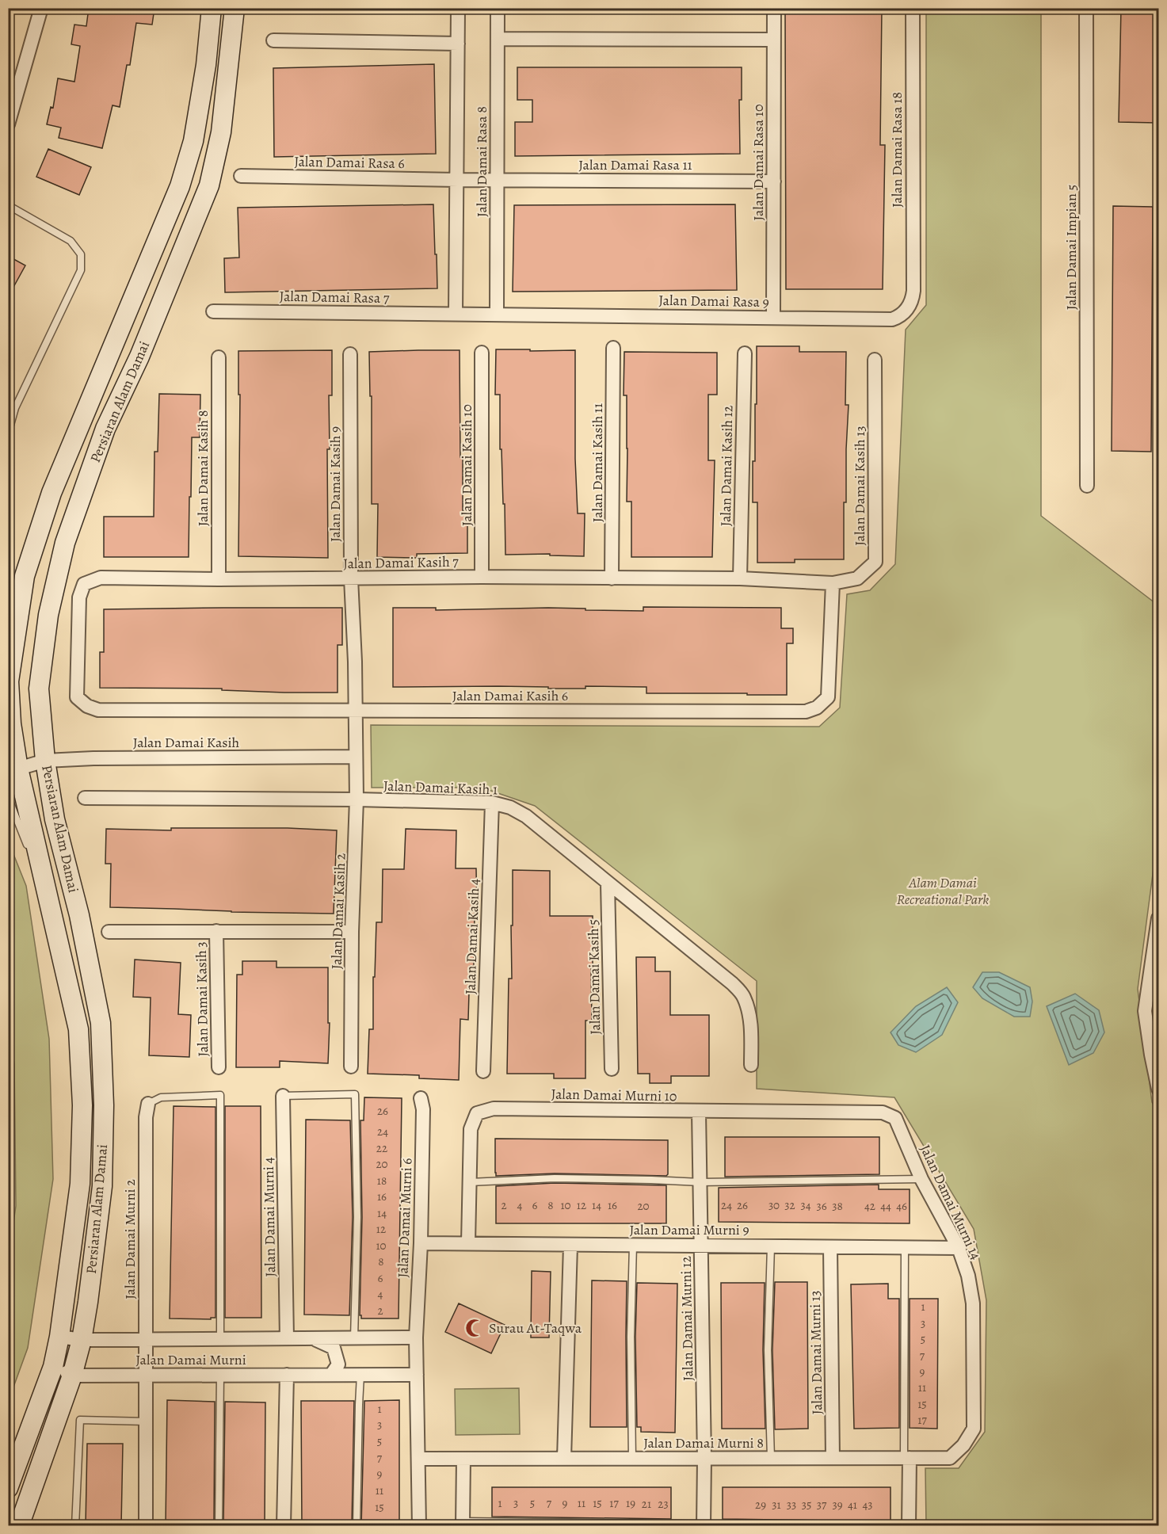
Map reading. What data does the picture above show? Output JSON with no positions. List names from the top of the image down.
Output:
{
  "streets": {
    "street": [
      "Jalan Damai Rasa 18",
      "Jalan Damai Rasa 8",
      "Jalan Damai Rasa 6",
      "Jalan Damai Rasa 10",
      "Jalan Damai Rasa 11",
      "Jalan Damai Impian 5",
      "Jalan Damai Rasa 7",
      "Jalan Damai Rasa 9",
      "Persiaran Alam Damai",
      "Jalan Damai Kasih 11",
      "Jalan Damai Kasih 10",
      "Jalan Damai Kasih 12",
      "Jalan Damai Kasih 8",
      "Jalan Damai Kasih 9",
      "Jalan Damai Kasih 13",
      "Jalan Damai Kasih 7",
      "Jalan Damai Kasih 6",
      "Jalan Damai Kasih",
      "Jalan Damai Kasih 1",
      "Jalan Damai Kasih 2",
      "Jalan Damai Kasih 4",
      "Jalan Damai Kasih 5",
      "Jalan Damai Kasih 3",
      "Jalan Damai Murni 10",
      "Jalan Damai Murni 14",
      "Jalan Damai Murni 4",
      "Jalan Damai Murni 6",
      "Jalan Damai Murni 9",
      "Jalan Damai Murni 2",
      "Jalan Damai Murni 12",
      "Jalan Damai Murni 13",
      "Jalan Damai Murni",
      "Jalan Damai Murni 8"
    ]
  },
  "crossings": [
    ["Jalan Damai Rasa 18", "Jalan Damai Rasa 9"],
    ["Jalan Damai Rasa 8", "Jalan Damai Rasa 6"],
    ["Jalan Damai Rasa 8", "Jalan Damai Rasa 11"],
    ["Jalan Damai Rasa 8", "Jalan Damai Rasa 7"],
    ["Jalan Damai Rasa 8", "Jalan Damai Rasa 9"],
    ["Jalan Damai Rasa 6", "Jalan Damai Rasa 11"],
    ["Jalan Damai Rasa 10", "Jalan Damai Rasa 11"],
    ["Jalan Damai Rasa 10", "Jalan Damai Rasa 9"],
    ["Jalan Damai Rasa 7", "Jalan Damai Rasa 9"],
    ["Persiaran Alam Damai", "Jalan Damai Kasih"],
    ["Persiaran Alam Damai", "Jalan Damai Murni"],
    ["Jalan Damai Kasih 11", "Jalan Damai Kasih 7"],
    ["Jalan Damai Kasih 10", "Jalan Damai Kasih 7"],
    ["Jalan Damai Kasih 12", "Jalan Damai Kasih 7"],
    ["Jalan Damai Kasih 8", "Jalan Damai Kasih 7"],
    ["Jalan Damai Kasih 9", "Jalan Damai Kasih 7"],
    ["Jalan Damai Kasih 9", "Jalan Damai Kasih 6"],
    ["Jalan Damai Kasih 9", "Jalan Damai Kasih"],
    ["Jalan Damai Kasih 9", "Jalan Damai Kasih 2"],
    ["Jalan Damai Kasih 13", "Jalan Damai Kasih 7"],
    ["Jalan Damai Kasih 13", "Jalan Damai Kasih 6"],
    ["Jalan Damai Kasih 7", "Jalan Damai Kasih 6"],
    ["Jalan Damai Kasih", "Jalan Damai Kasih 2"],
    ["Jalan Damai Kasih 1", "Jalan Damai Kasih 2"],
    ["Jalan Damai Kasih 1", "Jalan Damai Kasih 4"],
    ["Jalan Damai Kasih 1", "Jalan Damai Kasih 5"],
    ["Jalan Damai Murni 10", "Jalan Damai Murni 14"],
    ["Jalan Damai Murni 10", "Jalan Damai Murni 9"],
    ["Jalan Damai Murni 10", "Jalan Damai Murni 12"],
    ["Jalan Damai Murni 14", "Jalan Damai Murni 9"],
    ["Jalan Damai Murni 14", "Jalan Damai Murni 8"],
    ["Jalan Damai Murni 4", "Jalan Damai Murni"],
    ["Jalan Damai Murni 6", "Jalan Damai Murni 9"],
    ["Jalan Damai Murni 6", "Jalan Damai Murni"],
    ["Jalan Damai Murni 6", "Jalan Damai Murni 8"],
    ["Jalan Damai Murni 9", "Jalan Damai Murni 12"],
    ["Jalan Damai Murni 9", "Jalan Damai Murni 13"],
    ["Jalan Damai Murni 2", "Jalan Damai Murni"],
    ["Jalan Damai Murni 12", "Jalan Damai Murni 8"],
    ["Jalan Damai Murni 13", "Jalan Damai Murni 8"]
  ],
  "parks": ["Alam Damai Recreational Park"],
  "places": {
    "mosque": ["Surau At-Taqwa"]
  },
  "house_numbers": [
    "26",
    "24",
    "22",
    "20",
    "18",
    "16",
    "2",
    "4",
    "6",
    "8",
    "10",
    "12",
    "14",
    "16",
    "24",
    "26",
    "30",
    "32",
    "34",
    "20",
    "36",
    "38",
    "42",
    "44",
    "46",
    "14",
    "12",
    "10",
    "8",
    "6",
    "4",
    "1",
    "2",
    "3",
    "5",
    "7",
    "9",
    "11",
    "15",
    "1",
    "17",
    "3",
    "5",
    "7",
    "9",
    "11",
    "1",
    "3",
    "5",
    "7",
    "9",
    "11",
    "15",
    "17",
    "19",
    "21",
    "23",
    "29",
    "31",
    "33",
    "35",
    "37",
    "39",
    "41",
    "43",
    "15"
  ]
}
